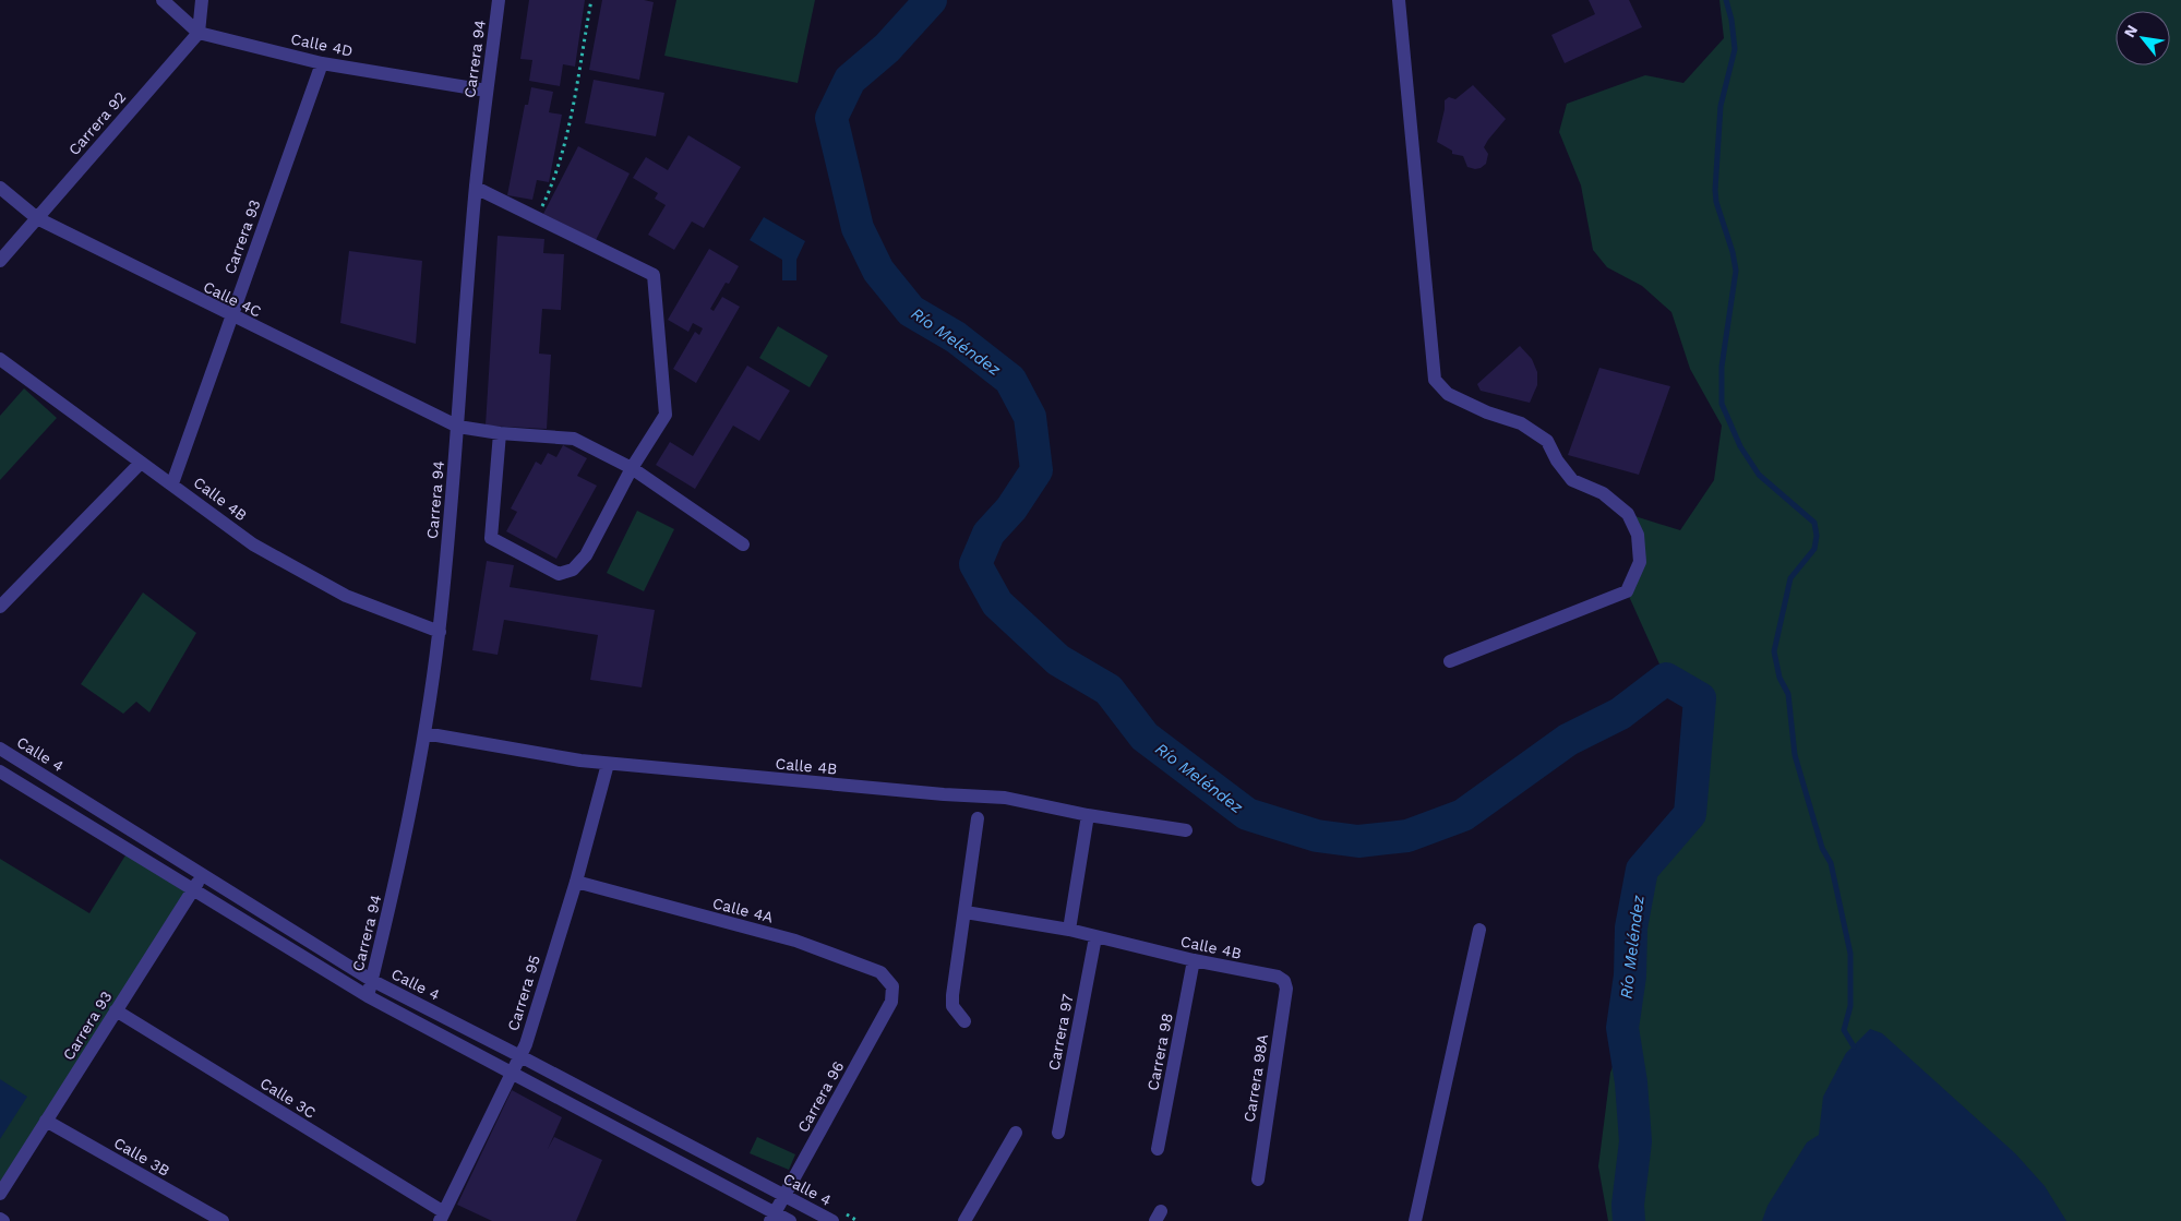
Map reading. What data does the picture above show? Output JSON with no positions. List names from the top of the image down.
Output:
{
  "streets": {
    "street": [
      "Calle 4D",
      "Carrera 94",
      "Carrera 92",
      "Carrera 93",
      "Calle 4C",
      "Calle 4B",
      "Calle 4",
      "Calle 4A",
      "Carrera 95",
      "Carrera 97",
      "Carrera 98",
      "Carrera 98A",
      "Carrera 96",
      "Calle 3C",
      "Calle 3B"
    ]
  },
  "crossings": [
    ["Calle 4D", "Carrera 94"],
    ["Calle 4D", "Carrera 92"],
    ["Calle 4D", "Carrera 93"],
    ["Carrera 94", "Calle 4C"],
    ["Carrera 94", "Calle 4B"],
    ["Carrera 94", "Calle 4"],
    ["Carrera 92", "Calle 4C"],
    ["Carrera 93", "Calle 4C"],
    ["Carrera 93", "Calle 4B"],
    ["Carrera 93", "Calle 4"],
    ["Carrera 93", "Calle 3C"],
    ["Carrera 93", "Calle 3B"],
    ["Calle 4B", "Carrera 95"],
    ["Calle 4B", "Carrera 97"],
    ["Calle 4B", "Carrera 98"],
    ["Calle 4B", "Carrera 98A"],
    ["Calle 4", "Carrera 95"],
    ["Calle 4", "Carrera 96"],
    ["Calle 4A", "Carrera 95"],
    ["Calle 4A", "Carrera 96"],
    ["Carrera 95", "Calle 3C"]
  ],
  "water": ["Río Meléndez"],
  "north": "top left"
}
